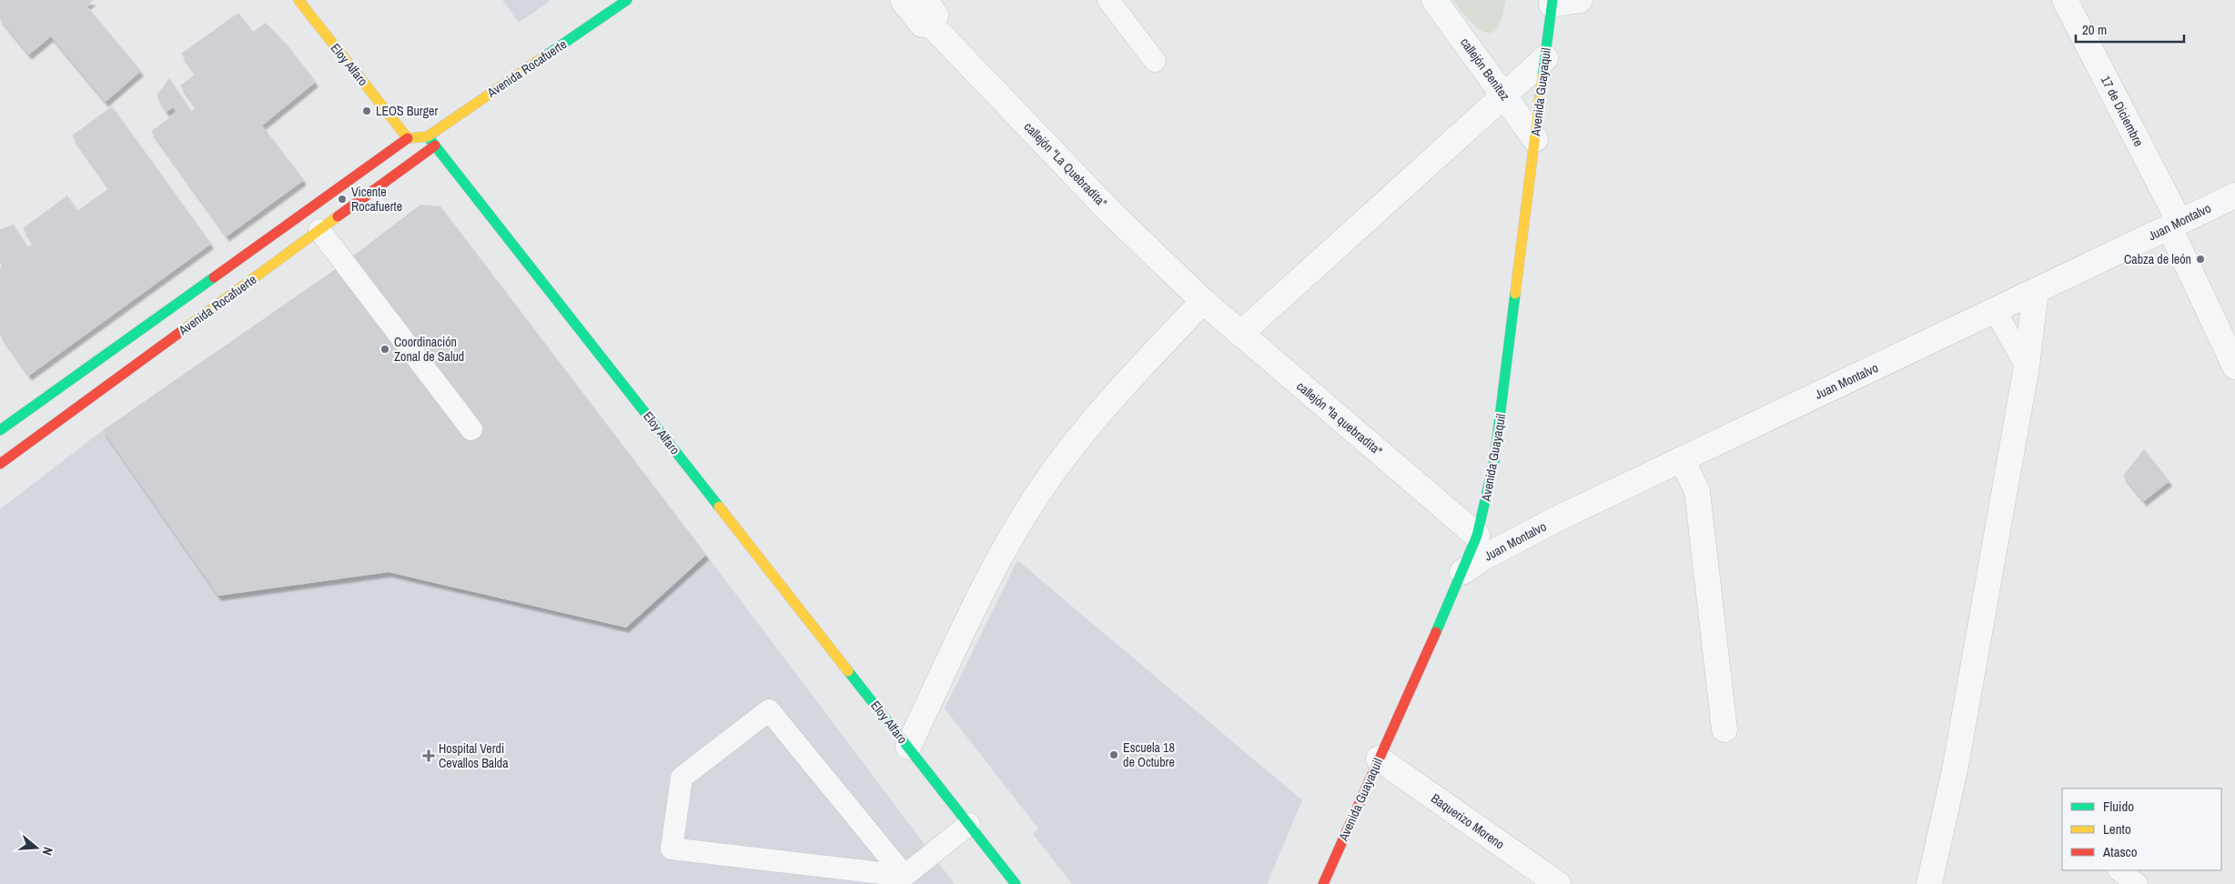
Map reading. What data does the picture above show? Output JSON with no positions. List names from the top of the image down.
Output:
{
  "streets": {
    "street": [
      "Eloy Alfaro",
      "Avenida Rocafuerte",
      "callejón Benítez",
      "Avenida Guayaquil",
      "17 de Diciembre",
      "callejón \"La Quebradita\"",
      "Juan Montalvo",
      "callejón \"la quebradita\"",
      "Baquerizo Moreno"
    ]
  },
  "crossings": [
    ["Eloy Alfaro", "Avenida Rocafuerte"],
    ["callejón Benítez", "Avenida Guayaquil"],
    ["Avenida Guayaquil", "Juan Montalvo"],
    ["Avenida Guayaquil", "callejón \"la quebradita\""],
    ["Avenida Guayaquil", "Baquerizo Moreno"],
    ["17 de Diciembre", "Juan Montalvo"],
    ["callejón \"La Quebradita\"", "callejón \"la quebradita\""]
  ],
  "places": {
    "other": [
      "LEO´S Burger",
      "Vicente Rocafuerte",
      "Cabza de león",
      "Coordinación Zonal de Salud",
      "Escuela 18 de Octubre"
    ],
    "health": ["Hospital Verdi Cevallos Balda"]
  },
  "legend": ["Fluido", "Lento", "Atasco"],
  "scale_bar": "20 m",
  "north": "right"
}
